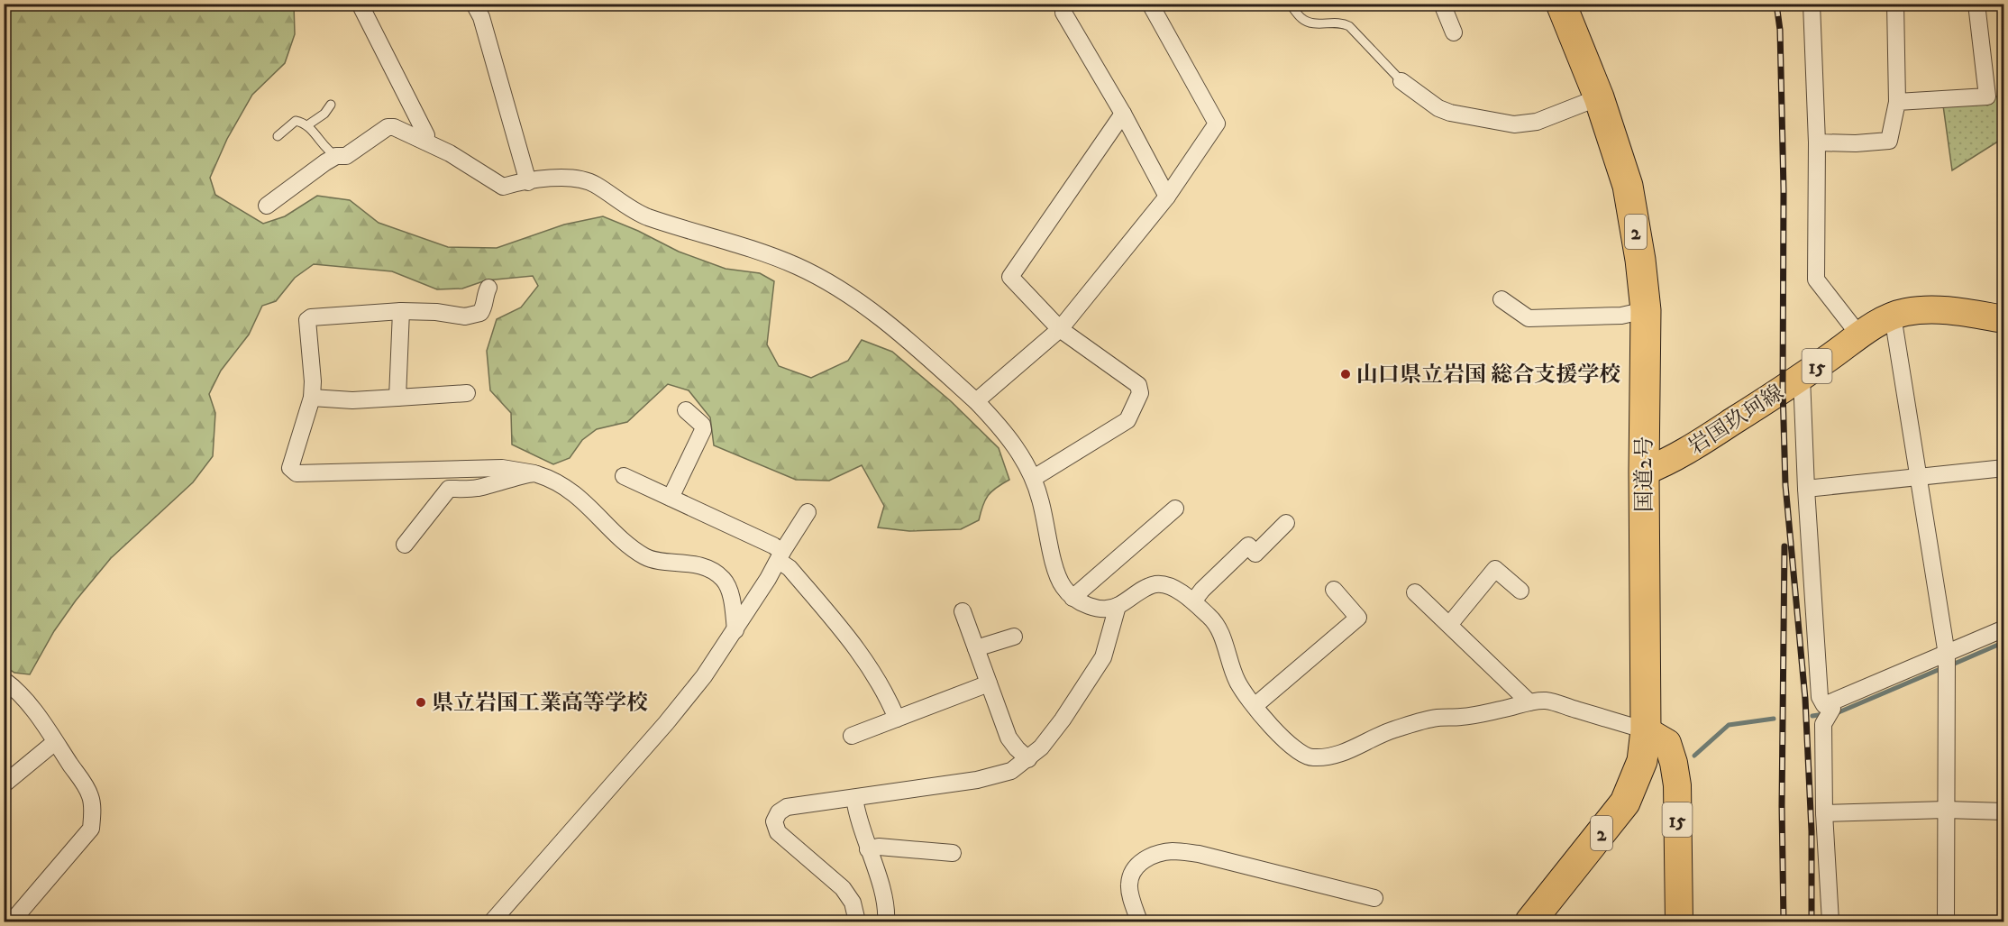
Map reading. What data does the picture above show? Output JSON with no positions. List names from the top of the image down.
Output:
{
  "streets": {
    "highway": ["2", "国道2号"],
    "main road": ["15", "岩国玖珂線"]
  },
  "crossings": [
    ["15", "国道2号"],
    ["岩国玖珂線", "国道2号"]
  ],
  "places": ["山口県立岩国 総合支援学校", "県立岩国工業高等学校"]
}
